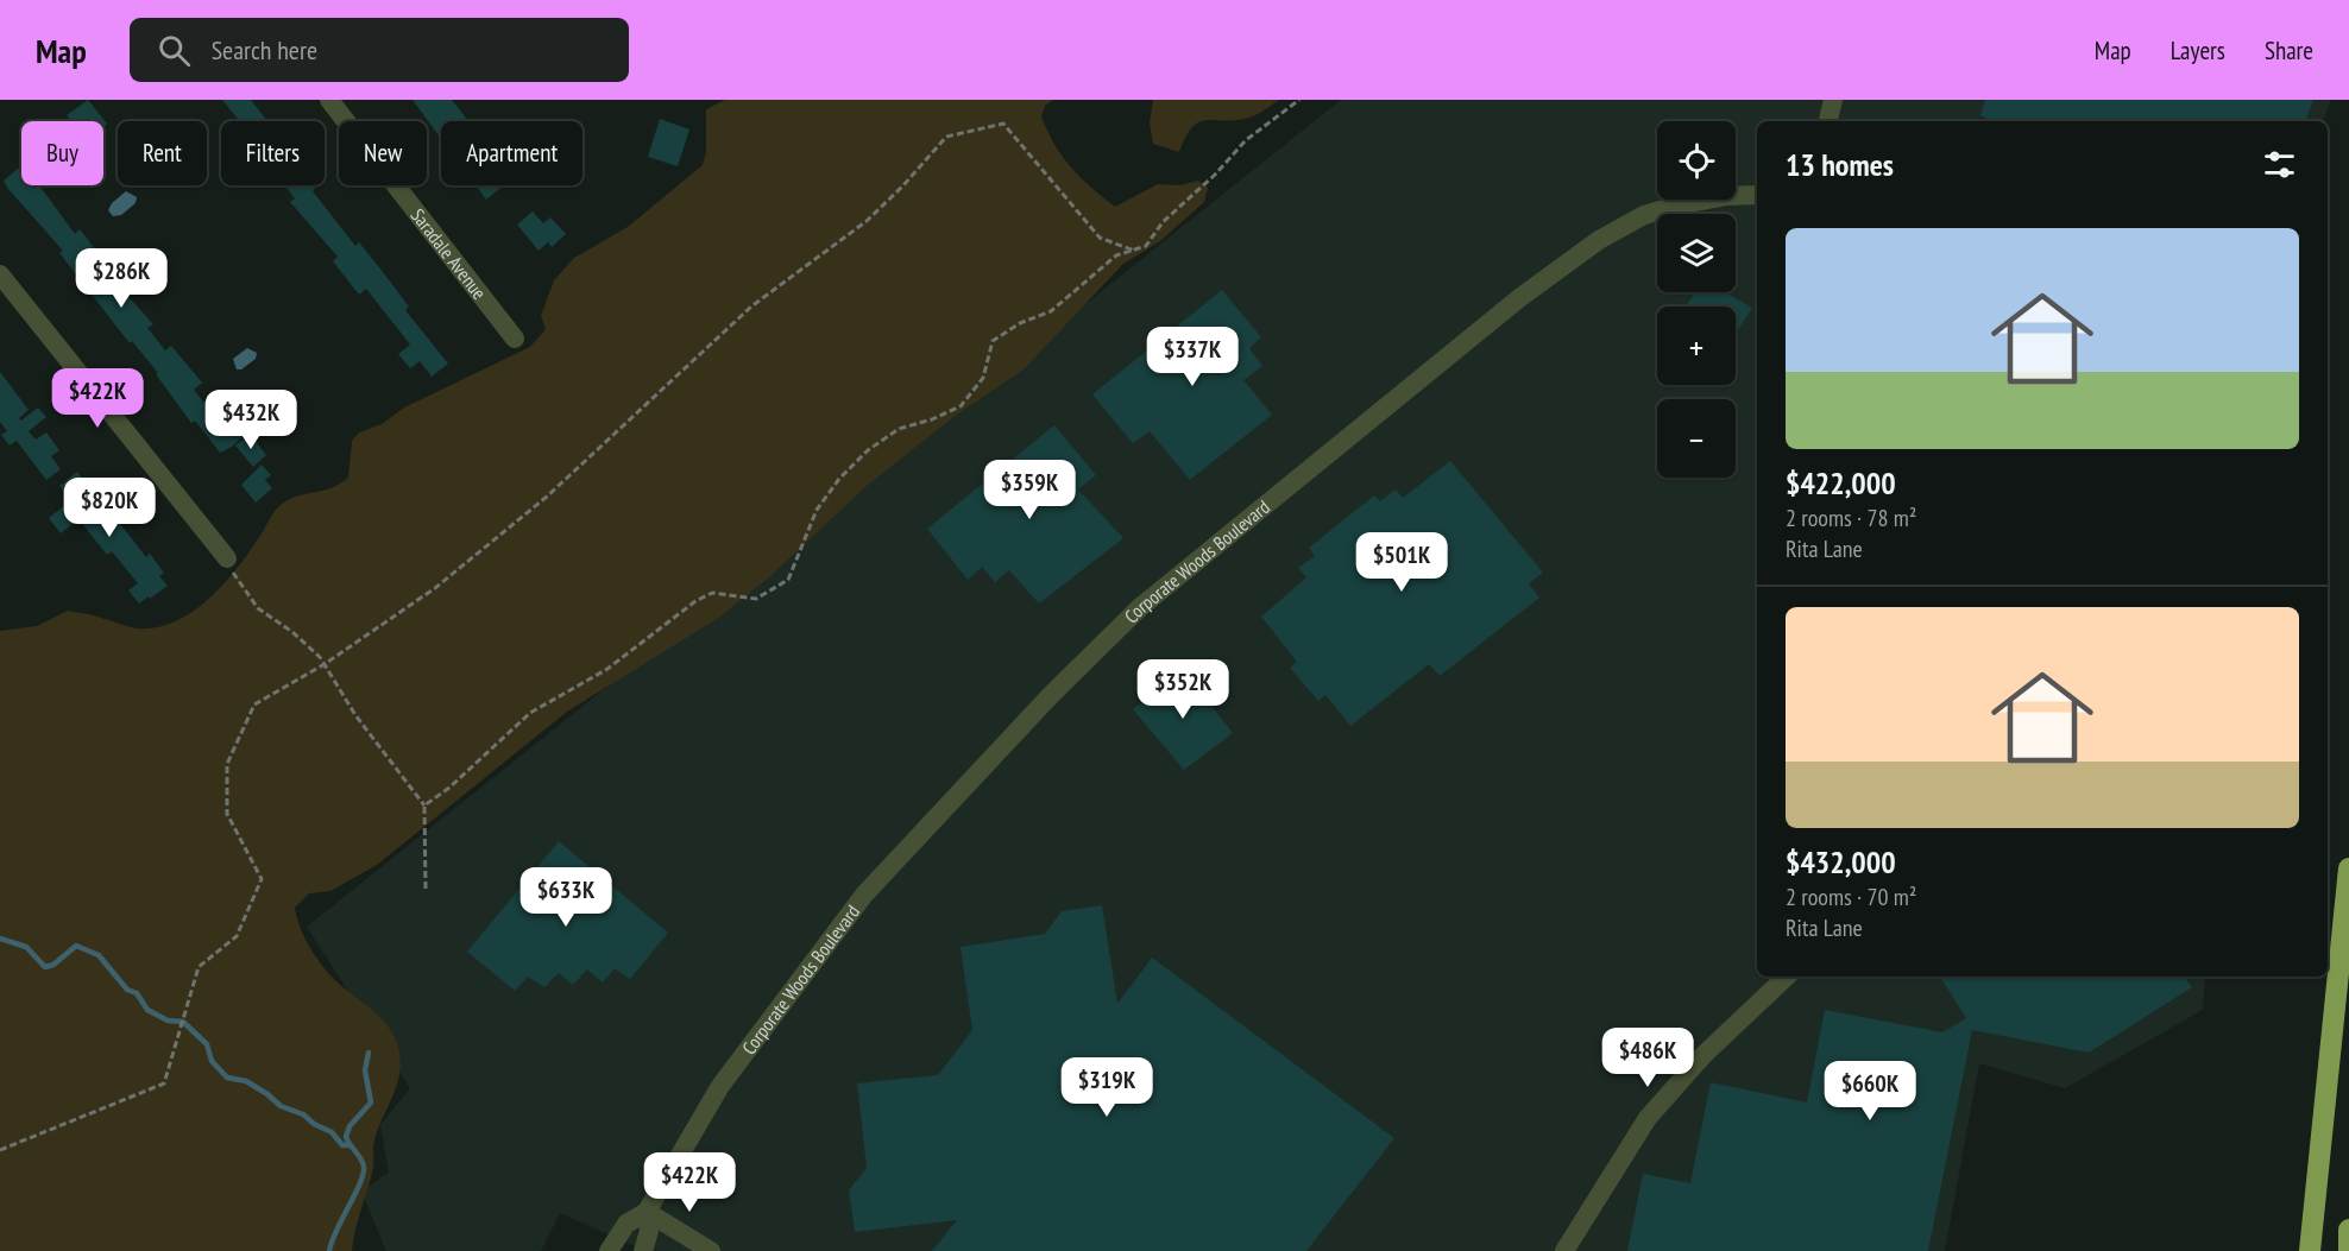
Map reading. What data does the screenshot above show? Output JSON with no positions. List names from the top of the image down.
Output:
{
  "streets": {
    "street": ["Saradale Avenue", "Corporate Woods Boulevard"]
  },
  "page": {
    "header": "Map",
    "search": "Search here",
    "nav": ["Map", "Layers", "Share"],
    "map_buttons": ["+", "−"],
    "chip": [
      "Buy",
      "Rent",
      "Filters",
      "New",
      "Apartment"
    ],
    "heading": "13 homes",
    "list": [
      {
        "name": "$422,000",
        "note": "2 rooms · 78 m² · Rita Lane"
      },
      {
        "name": "$432,000",
        "note": "2 rooms · 70 m² · Rita Lane"
      }
    ],
    "price": [
      "$286K",
      "$337K",
      "$422K",
      "$432K",
      "$359K",
      "$820K",
      "$501K",
      "$352K",
      "$633K",
      "$486K",
      "$319K",
      "$660K",
      "$422K"
    ]
  }
}
